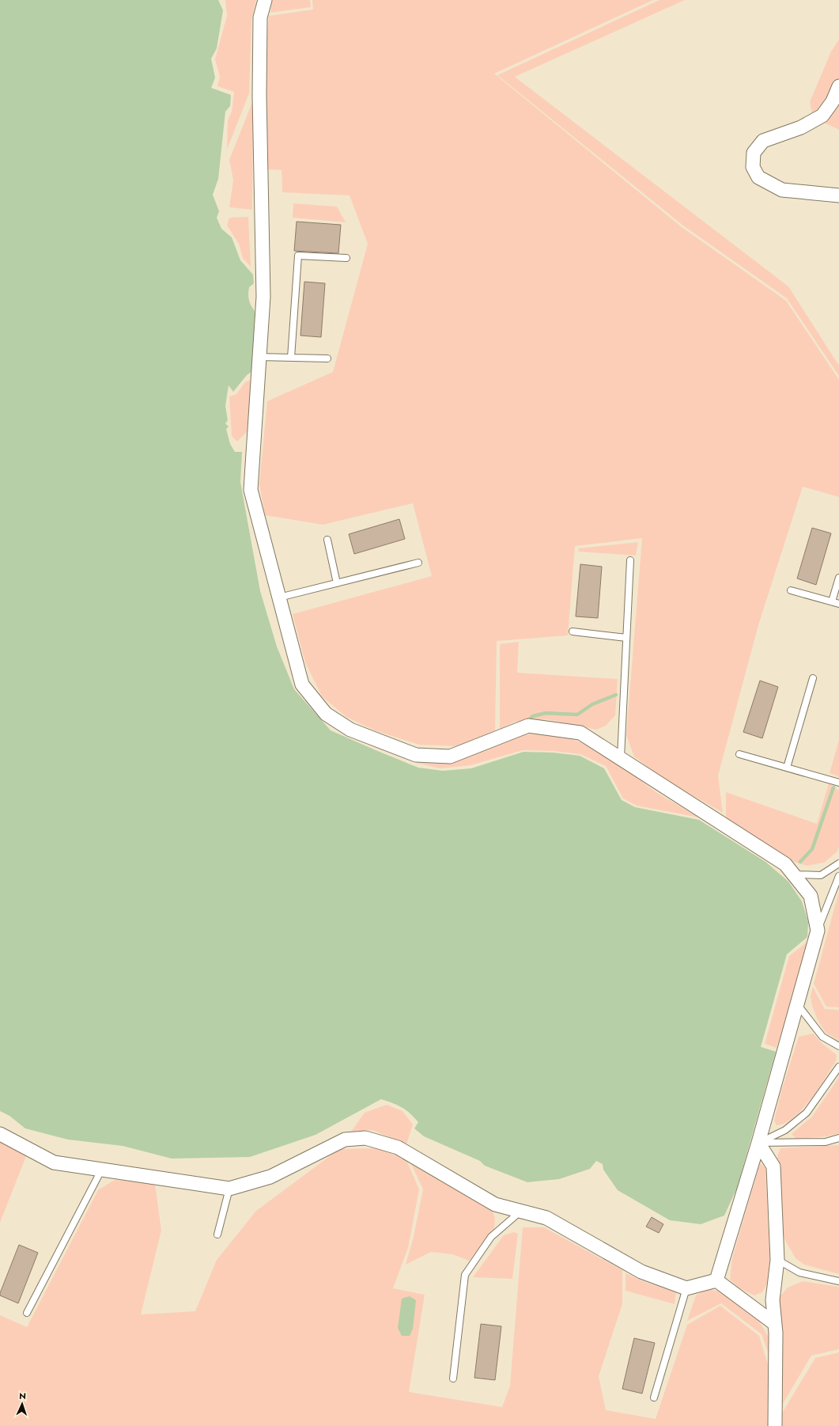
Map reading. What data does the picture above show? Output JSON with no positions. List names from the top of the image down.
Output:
{
  "north": "top"
}
